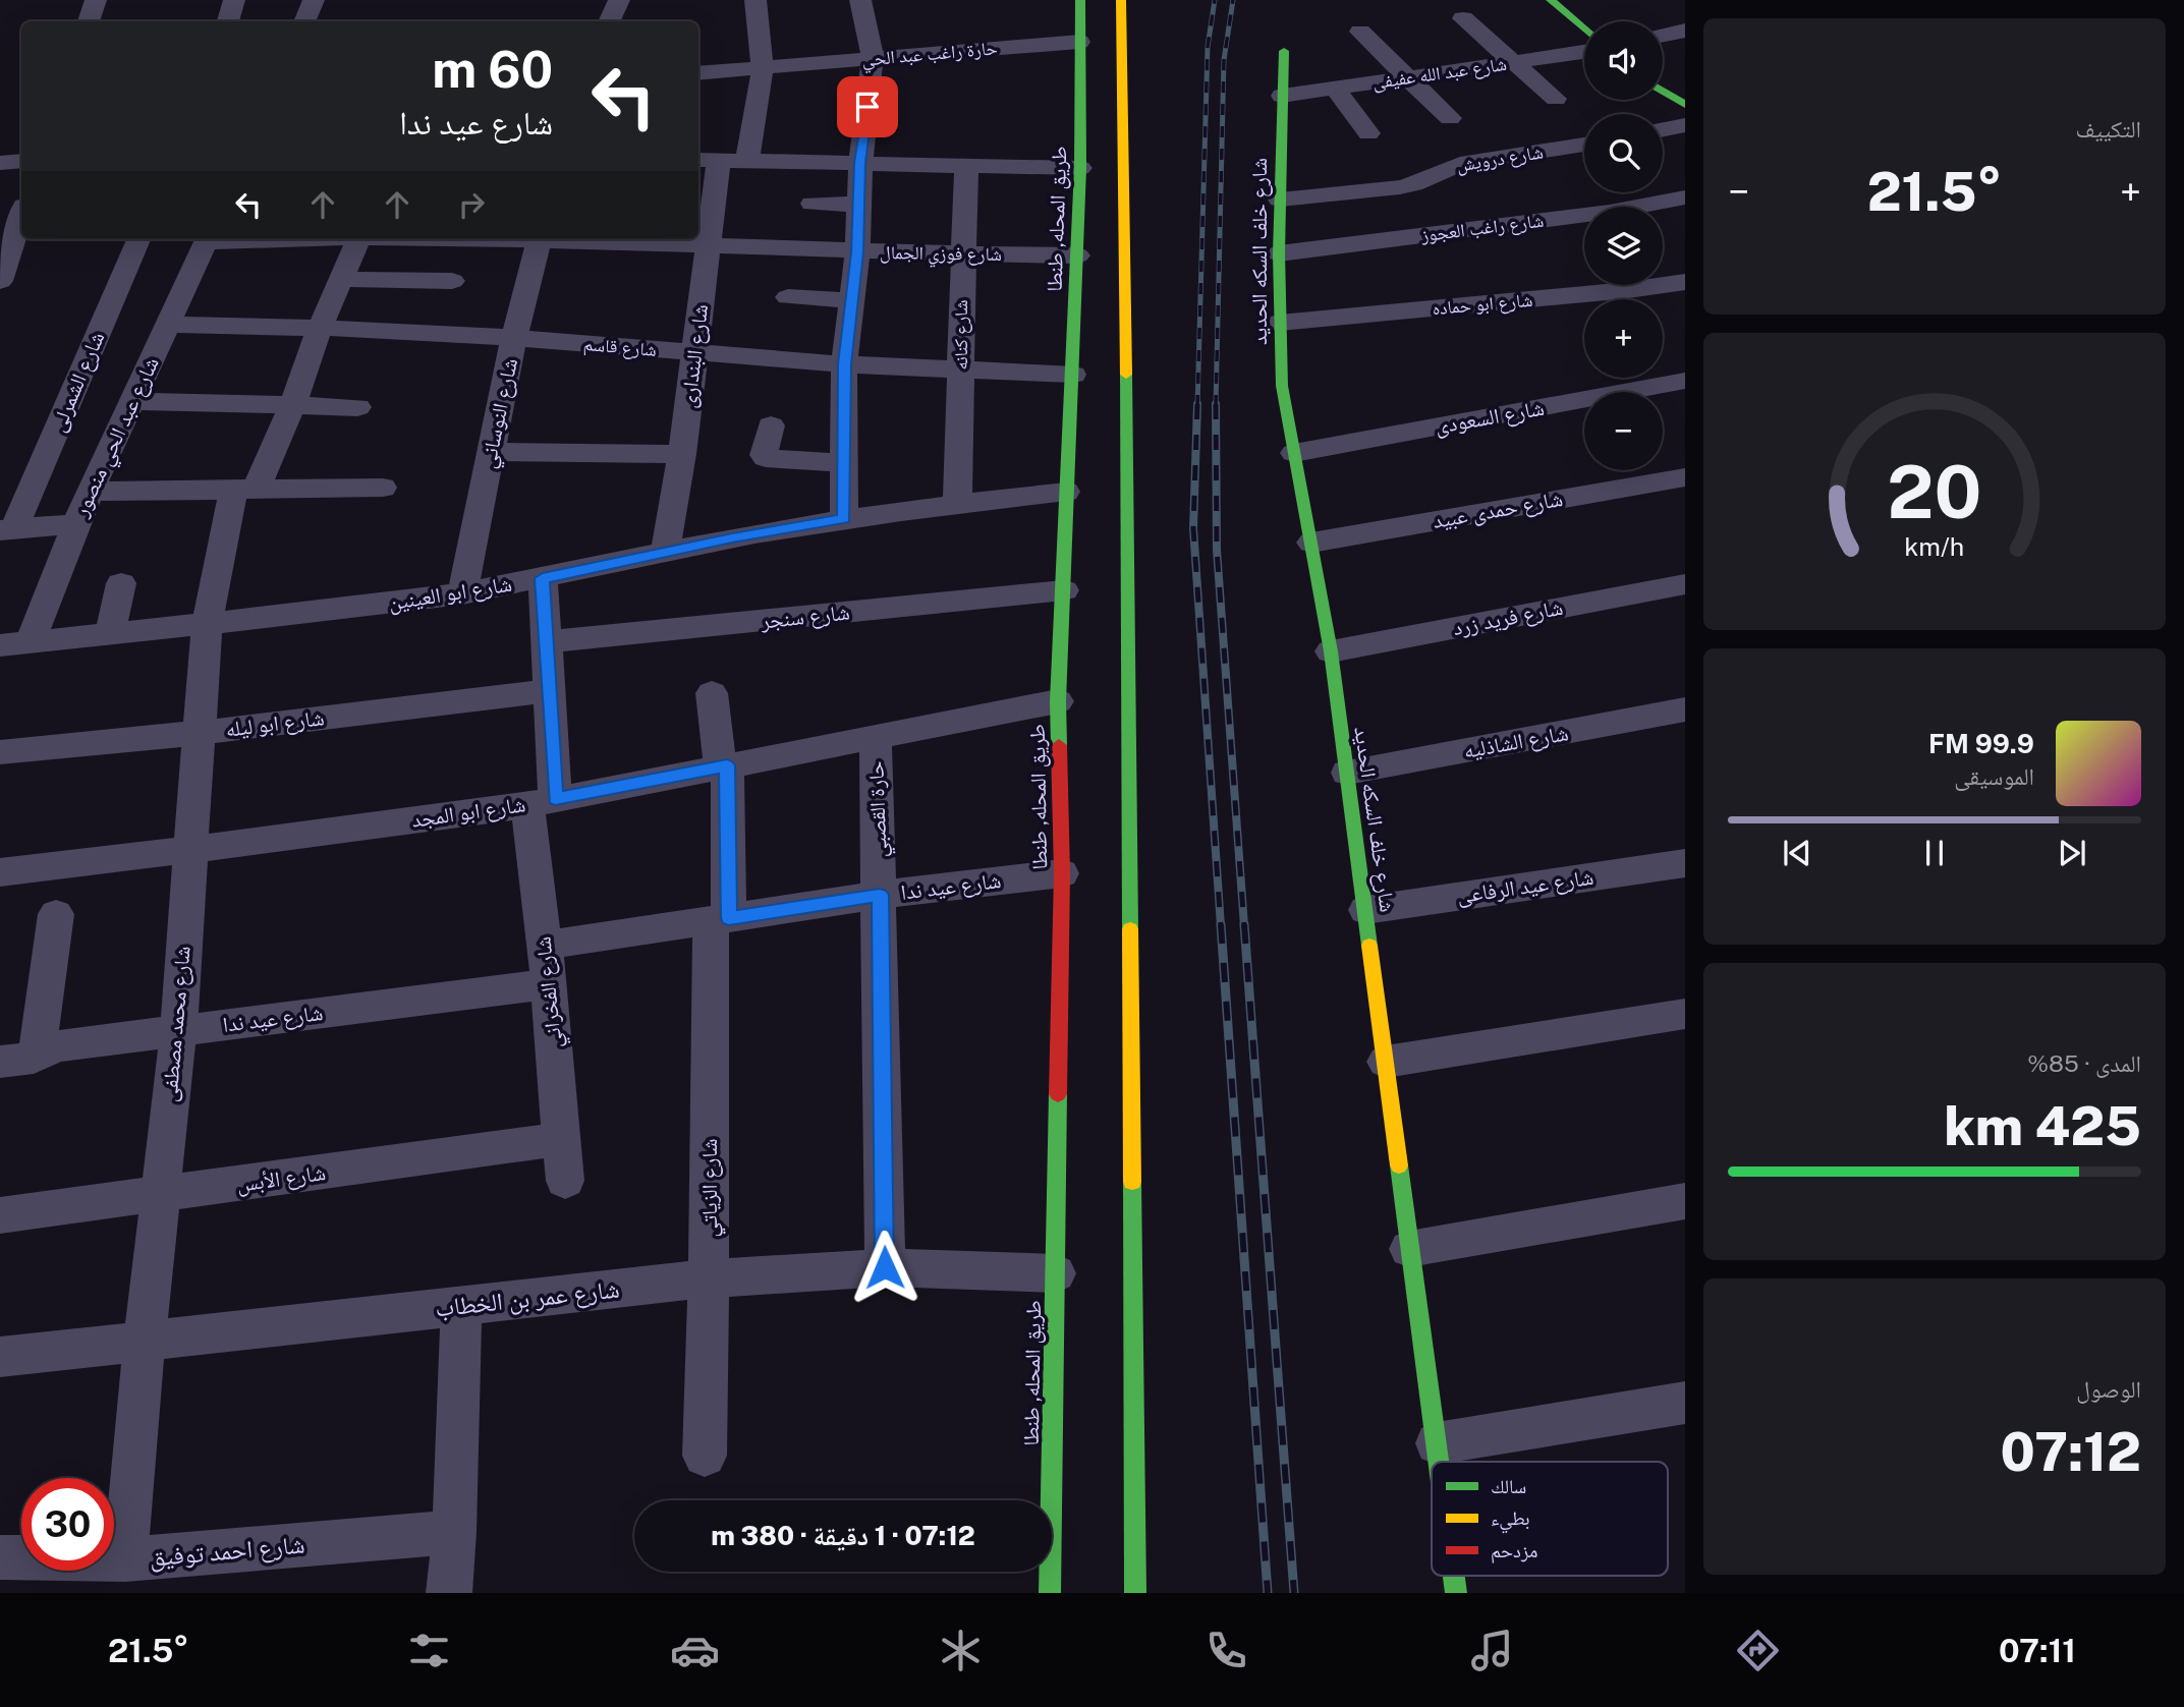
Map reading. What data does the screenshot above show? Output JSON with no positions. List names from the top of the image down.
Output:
{
  "streets": {
    "main road": ["طريق المحله, طنطا", "شارع خلف السكه الحديد"],
    "street": [
      "حارة راغب عبد الحي",
      "شارع عبد الله عفيفى",
      "شارع درويش",
      "شارع راغب العجوز",
      "شارع فوزي الجمال",
      "شارع ابو حماده",
      "شارع كنانه",
      "شارع قاسم",
      "شارع البندارى",
      "شارع الشمرلى",
      "شارع النوساني",
      "شارع السعودى",
      "شارع عبد الحي منصور",
      "شارع حمدى عبيد",
      "شارع ابو العينين",
      "شارع سنجر",
      "شارع فريد زرد",
      "شارع ابو ليله",
      "شارع الشاذليه",
      "حارة القصبي",
      "شارع ابو المجد",
      "شارع عيد ندا",
      "شارع عيد الرفاعى",
      "شارع الفخراني",
      "شارع محمد مصطفى",
      "شارع الأبس",
      "شارع الزياتي",
      "شارع عمر بن الخطاب",
      "شارع احمد توفيق"
    ]
  },
  "crossings": [
    ["حارة راغب عبد الحي", "طريق المحله, طنطا"],
    ["شارع عبد الله عفيفى", "شارع خلف السكه الحديد"],
    ["شارع درويش", "شارع خلف السكه الحديد"],
    ["طريق المحله, طنطا", "شارع فوزي الجمال"],
    ["طريق المحله, طنطا", "شارع قاسم"],
    ["طريق المحله, طنطا", "شارع ابو العينين"],
    ["طريق المحله, طنطا", "شارع سنجر"],
    ["طريق المحله, طنطا", "شارع ابو المجد"],
    ["طريق المحله, طنطا", "شارع عيد ندا"],
    ["طريق المحله, طنطا", "شارع عمر بن الخطاب"],
    ["شارع راغب العجوز", "شارع خلف السكه الحديد"],
    ["شارع خلف السكه الحديد", "شارع ابو حماده"],
    ["شارع خلف السكه الحديد", "شارع السعودى"],
    ["شارع خلف السكه الحديد", "شارع حمدى عبيد"],
    ["شارع خلف السكه الحديد", "شارع فريد زرد"],
    ["شارع خلف السكه الحديد", "شارع الشاذليه"],
    ["شارع خلف السكه الحديد", "شارع عيد الرفاعى"],
    ["شارع فوزي الجمال", "شارع كنانه"],
    ["شارع فوزي الجمال", "شارع البندارى"],
    ["شارع كنانه", "شارع قاسم"],
    ["شارع كنانه", "شارع ابو العينين"],
    ["شارع قاسم", "شارع البندارى"],
    ["شارع قاسم", "شارع النوساني"],
    ["شارع قاسم", "شارع عبد الحي منصور"],
    ["شارع قاسم", "شارع محمد مصطفى"],
    ["شارع البندارى", "شارع ابو العينين"],
    ["شارع النوساني", "شارع ابو العينين"],
    ["شارع عبد الحي منصور", "شارع ابو العينين"],
    ["شارع ابو العينين", "شارع الفخراني"],
    ["شارع ابو العينين", "شارع محمد مصطفى"],
    ["شارع سنجر", "شارع الفخراني"],
    ["شارع ابو ليله", "شارع الفخراني"],
    ["شارع ابو ليله", "شارع محمد مصطفى"],
    ["حارة القصبي", "شارع ابو المجد"],
    ["حارة القصبي", "شارع عيد ندا"],
    ["حارة القصبي", "شارع عمر بن الخطاب"],
    ["شارع ابو المجد", "شارع الفخراني"],
    ["شارع ابو المجد", "شارع محمد مصطفى"],
    ["شارع ابو المجد", "شارع الزياتي"],
    ["شارع عيد ندا", "شارع الفخراني"],
    ["شارع عيد ندا", "شارع محمد مصطفى"],
    ["شارع عيد ندا", "شارع الزياتي"],
    ["شارع الفخراني", "شارع الأبس"],
    ["شارع محمد مصطفى", "شارع الأبس"],
    ["شارع محمد مصطفى", "شارع عمر بن الخطاب"],
    ["شارع محمد مصطفى", "شارع احمد توفيق"],
    ["شارع الزياتي", "شارع عمر بن الخطاب"]
  ],
  "legend": ["سالك", "بطيء", "مزدحم"],
  "page": {
    "tile": [
      "التكييف",
      ["المدى · 85%", "425 km"],
      ["الوصول", "07:12"]
    ],
    "map_buttons": ["+", "−"],
    "turn": ["60 m", "شارع عيد ندا"],
    "heat": ["−", "21.5°", "+"],
    "song": ["99.9 FM", "الموسيقى"],
    "limit": "30",
    "trip": "07:12 · 1 دقيقة · 380 m",
    "tabs": ["07:11", "21.5°"],
    "gauge": ["20", "km/h"]
  }
}
